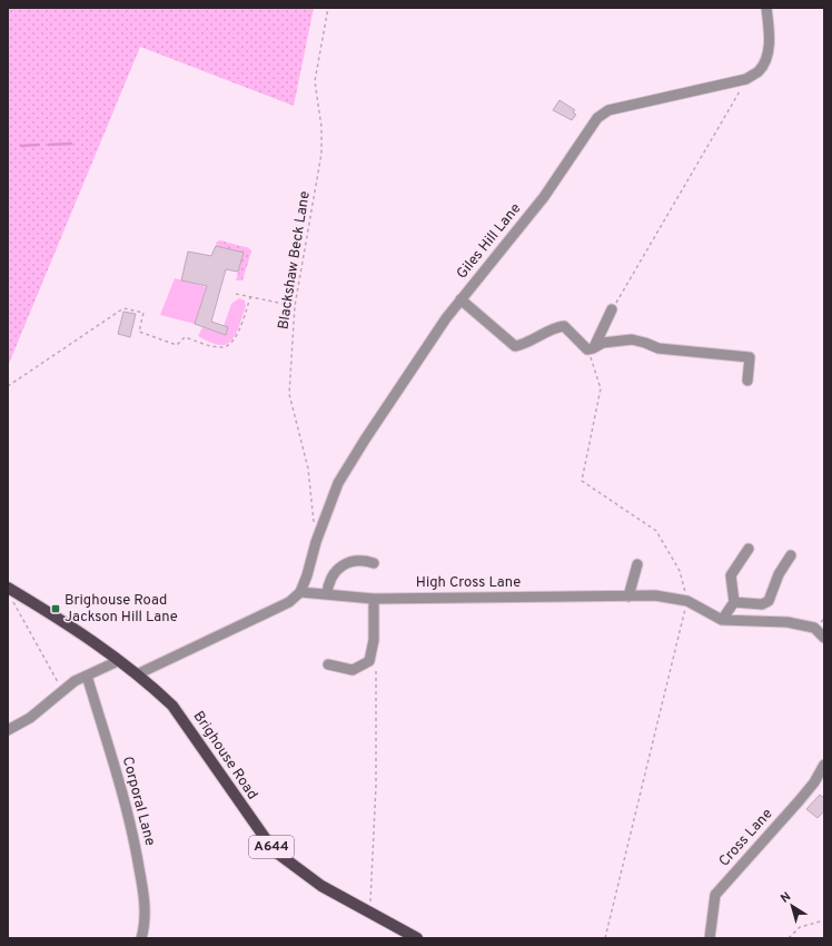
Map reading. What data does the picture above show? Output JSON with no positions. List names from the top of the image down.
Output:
{
  "streets": {
    "main road": ["Brighouse Road", "A644"],
    "street": [
      "Giles Hill Lane",
      "High Cross Lane",
      "Corporal Lane",
      "Cross Lane"
    ],
    "path": ["Blackshaw Beck Lane"]
  },
  "crossings": [
    ["Giles Hill Lane", "High Cross Lane"]
  ],
  "places": {
    "transit": ["Brighouse Road Jackson Hill Lane"]
  },
  "north": "top left"
}
